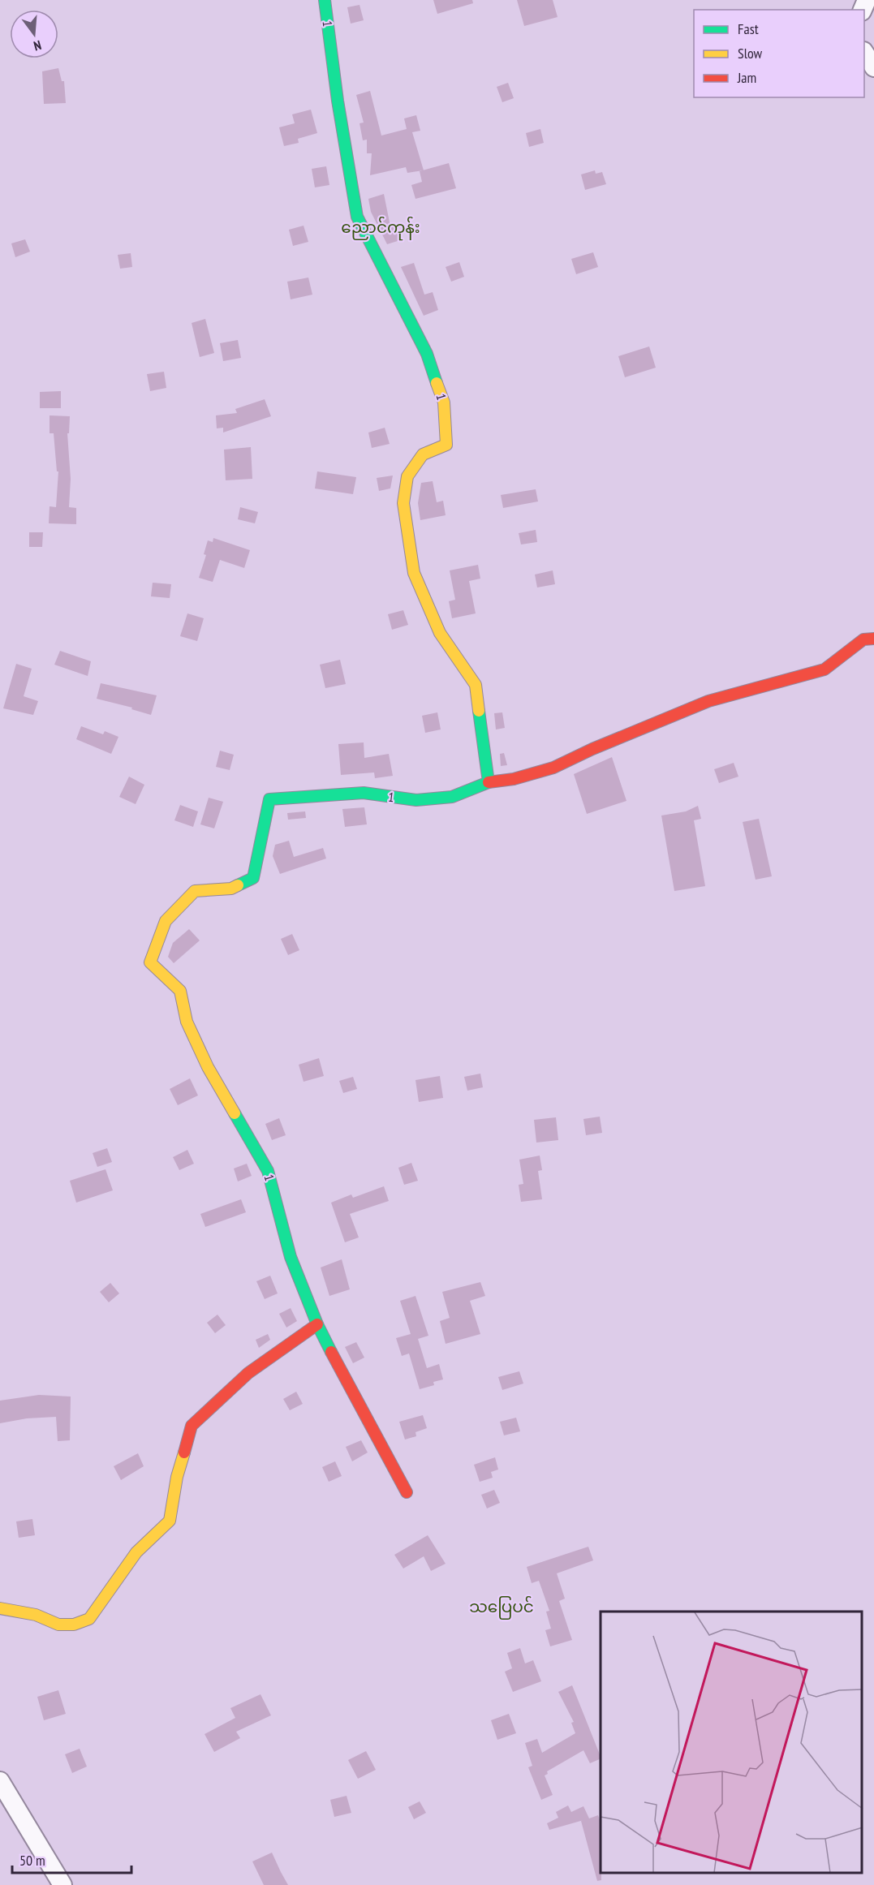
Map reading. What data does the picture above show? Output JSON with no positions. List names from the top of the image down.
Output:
{
  "streets": {
    "street": ["1"]
  },
  "districts": ["ညောင်ကုန်း", "သပြေပင်"],
  "legend": ["Fast", "Slow", "Jam"],
  "scale_bar": "50 m",
  "north": "bottom"
}
